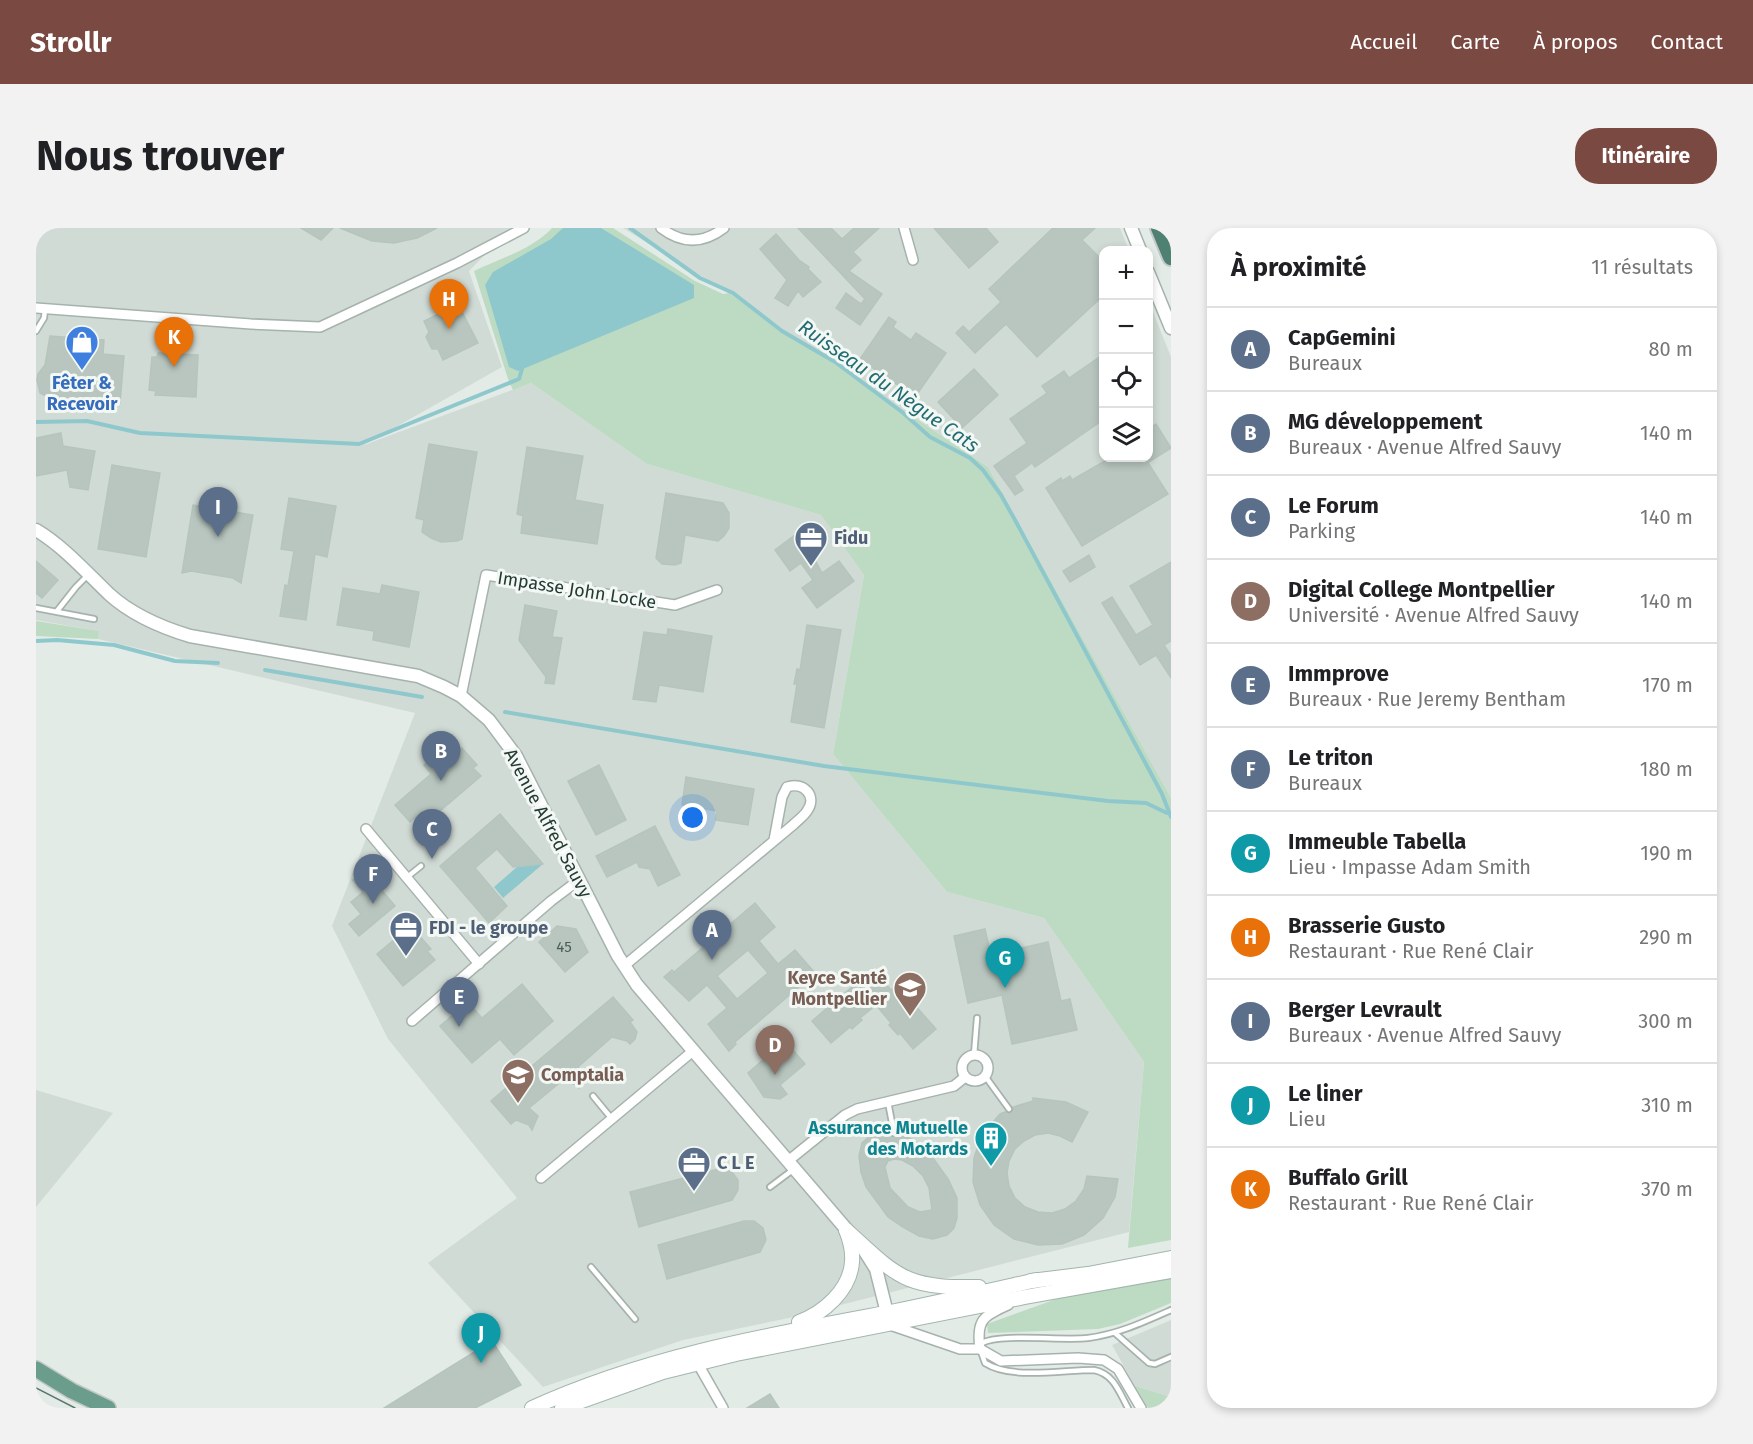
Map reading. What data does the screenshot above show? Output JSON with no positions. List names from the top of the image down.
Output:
{
  "streets": {
    "street": ["Impasse John Locke", "Avenue Alfred Sauvy"]
  },
  "crossings": [
    ["Impasse John Locke", "Avenue Alfred Sauvy"]
  ],
  "water": ["Ruisseau du Nègue Cats"],
  "places": {
    "shop": ["Fêter & Recevoir"],
    "office": ["Fidu", "FDI - le groupe", "C L E"],
    "school or university": ["Keyce Santé Montpellier", "Comptalia"],
    "building": ["Assurance Mutuelle des Motards"]
  },
  "house_numbers": ["45"],
  "page": {
    "header": "Strollr",
    "nav": [
      "Accueil",
      "Carte",
      "À propos",
      "Contact"
    ],
    "buttons": "Itinéraire",
    "title": "Nous trouver",
    "heading": ["À proximité", "11 résultats"],
    "map_buttons": ["+", "−"],
    "pins": [
      "H",
      "K",
      "I",
      "B",
      "C",
      "F",
      "A",
      "G",
      "E",
      "D",
      "J"
    ],
    "list": [
      {
        "mark": "A",
        "name": "CapGemini",
        "note": "Bureaux",
        "value": "80 m"
      },
      {
        "mark": "B",
        "name": "MG développement",
        "note": "Bureaux · Avenue Alfred Sauvy",
        "value": "140 m"
      },
      {
        "mark": "C",
        "name": "Le Forum",
        "note": "Parking",
        "value": "140 m"
      },
      {
        "mark": "D",
        "name": "Digital College Montpellier",
        "note": "Université · Avenue Alfred Sauvy",
        "value": "140 m"
      },
      {
        "mark": "E",
        "name": "Immprove",
        "note": "Bureaux · Rue Jeremy Bentham",
        "value": "170 m"
      },
      {
        "mark": "F",
        "name": "Le triton",
        "note": "Bureaux",
        "value": "180 m"
      },
      {
        "mark": "G",
        "name": "Immeuble Tabella",
        "note": "Lieu · Impasse Adam Smith",
        "value": "190 m"
      },
      {
        "mark": "H",
        "name": "Brasserie Gusto",
        "note": "Restaurant · Rue René Clair",
        "value": "290 m"
      },
      {
        "mark": "I",
        "name": "Berger Levrault",
        "note": "Bureaux · Avenue Alfred Sauvy",
        "value": "300 m"
      },
      {
        "mark": "J",
        "name": "Le liner",
        "note": "Lieu",
        "value": "310 m"
      },
      {
        "mark": "K",
        "name": "Buffalo Grill",
        "note": "Restaurant · Rue René Clair",
        "value": "370 m"
      }
    ]
  }
}
